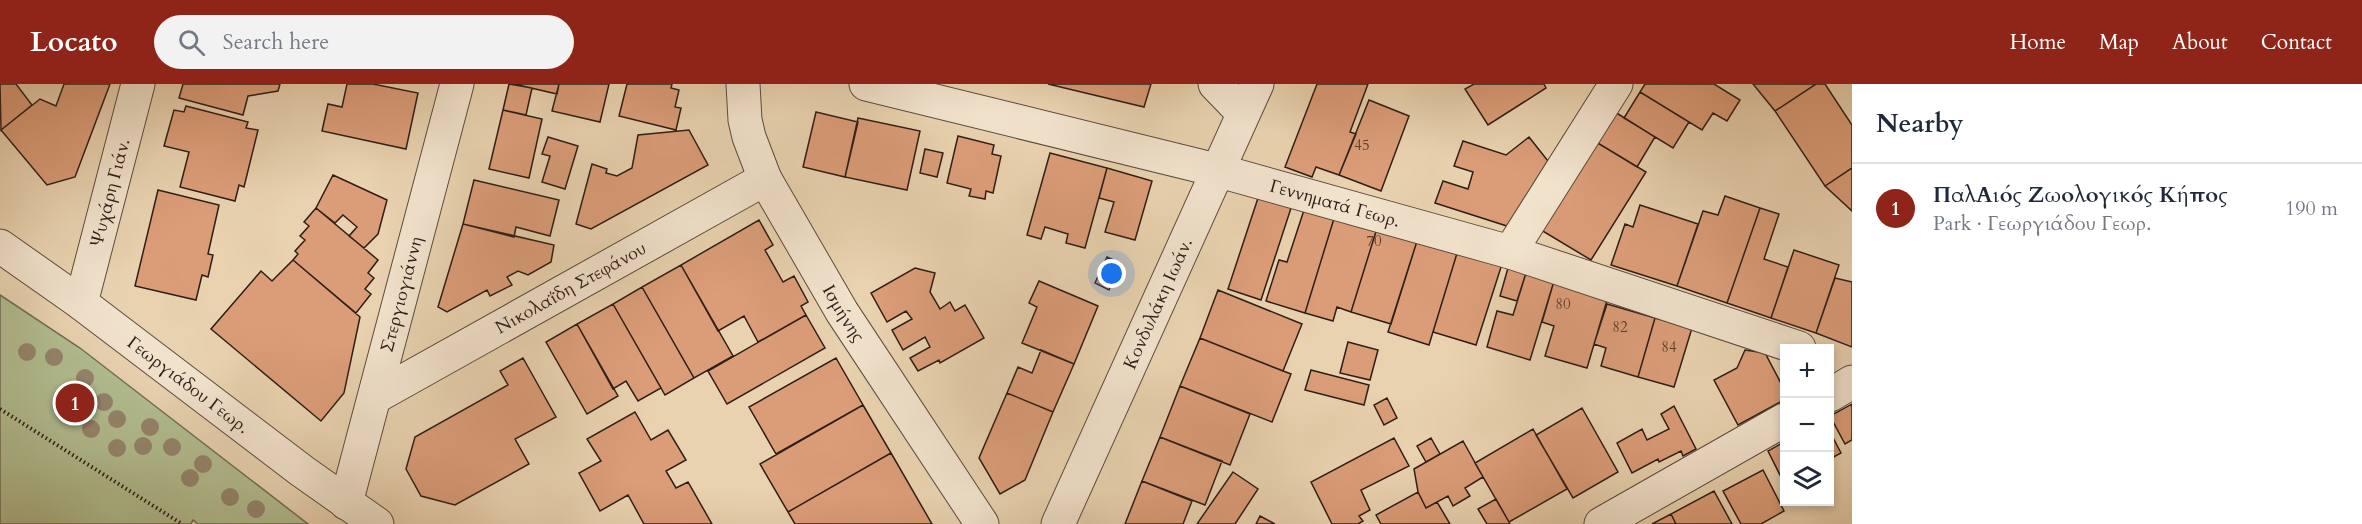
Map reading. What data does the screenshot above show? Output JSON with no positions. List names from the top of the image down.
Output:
{
  "streets": {
    "street": [
      "Ψυχάρη Γιάν.",
      "Γεννηματά Γεωρ.",
      "Νικολαΐδη Στεφάνου",
      "Στεργιογιάννη",
      "Κονδυλάκη Ιωάν.",
      "Ισμήνης",
      "Γεωργιάδου Γεωρ."
    ]
  },
  "crossings": [
    ["Ψυχάρη Γιάν.", "Γεωργιάδου Γεωρ."],
    ["Γεννηματά Γεωρ.", "Κονδυλάκη Ιωάν."],
    ["Νικολαΐδη Στεφάνου", "Στεργιογιάννη"],
    ["Νικολαΐδη Στεφάνου", "Ισμήνης"],
    ["Στεργιογιάννη", "Γεωργιάδου Γεωρ."]
  ],
  "house_numbers": [
    "45",
    "70",
    "80",
    "82",
    "84"
  ],
  "page": {
    "header": "Locato",
    "search": "Search here",
    "nav": [
      "Home",
      "Map",
      "About",
      "Contact"
    ],
    "heading": "Nearby",
    "list": [
      {
        "mark": "1",
        "name": "ΠαλΑιός Ζωολογικός Κήπος",
        "note": "Park · Γεωργιάδου Γεωρ.",
        "value": "190 m"
      }
    ],
    "map_buttons": ["+", "−"],
    "pins": "1"
  }
}
